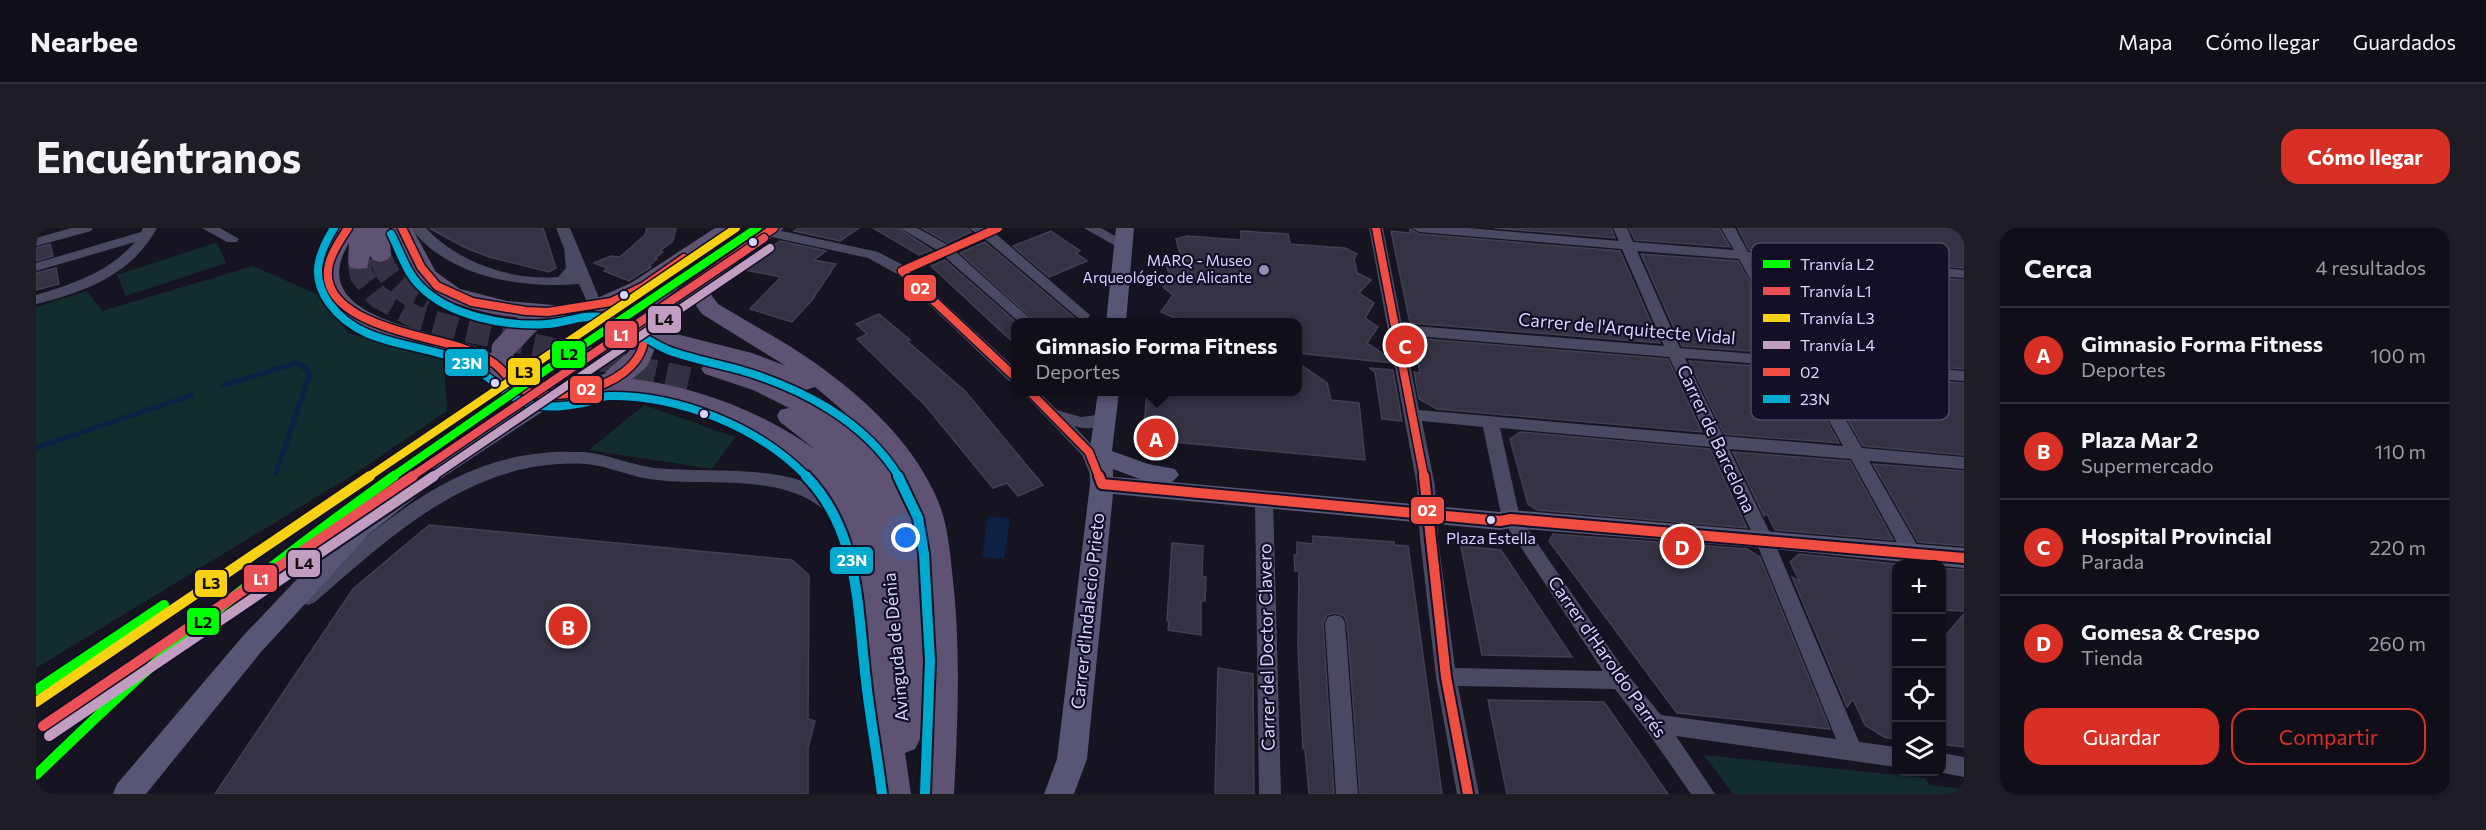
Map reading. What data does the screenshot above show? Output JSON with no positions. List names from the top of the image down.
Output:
{
  "streets": {
    "main road": ["Avinguda de Dénia"],
    "street": [
      "Carrer de l'Arquitecte Vidal",
      "Carrer de Barcelona",
      "Carrer d'Indalecio Prieto",
      "Carrer del Doctor Clavero",
      "Carrer d'Haroldo Parrés"
    ]
  },
  "crossings": [
    ["Carrer de l'Arquitecte Vidal", "Carrer de Barcelona"]
  ],
  "places": ["MARQ - Museo Arqueológico de Alicante", "Plaza Estella"],
  "lines": [
    "tram line L2",
    "tram line L3",
    "transit line 02",
    "transit line 23N",
    "tram line L1",
    "tram line L4"
  ],
  "legend": [
    "Tranvía L2",
    "Tranvía L1",
    "Tranvía L3",
    "Tranvía L4",
    "02",
    "23N"
  ],
  "page": {
    "header": "Nearbee",
    "nav": ["Mapa", "Cómo llegar", "Guardados"],
    "buttons": [
      "Cómo llegar",
      ["Guardar", "Compartir"]
    ],
    "title": "Encuéntranos",
    "heading": ["Cerca", "4 resultados"],
    "list": [
      {
        "mark": "A",
        "name": "Gimnasio Forma Fitness",
        "note": "Deportes",
        "value": "100 m"
      },
      {
        "mark": "B",
        "name": "Plaza Mar 2",
        "note": "Supermercado",
        "value": "110 m"
      },
      {
        "mark": "C",
        "name": "Hospital Provincial",
        "note": "Parada",
        "value": "220 m"
      },
      {
        "mark": "D",
        "name": "Gomesa & Crespo",
        "note": "Tienda",
        "value": "260 m"
      }
    ],
    "popup": ["Gimnasio Forma Fitness", "Deportes"],
    "pins": [
      "C",
      "A",
      "D",
      "B"
    ],
    "map_buttons": ["+", "−"]
  }
}
